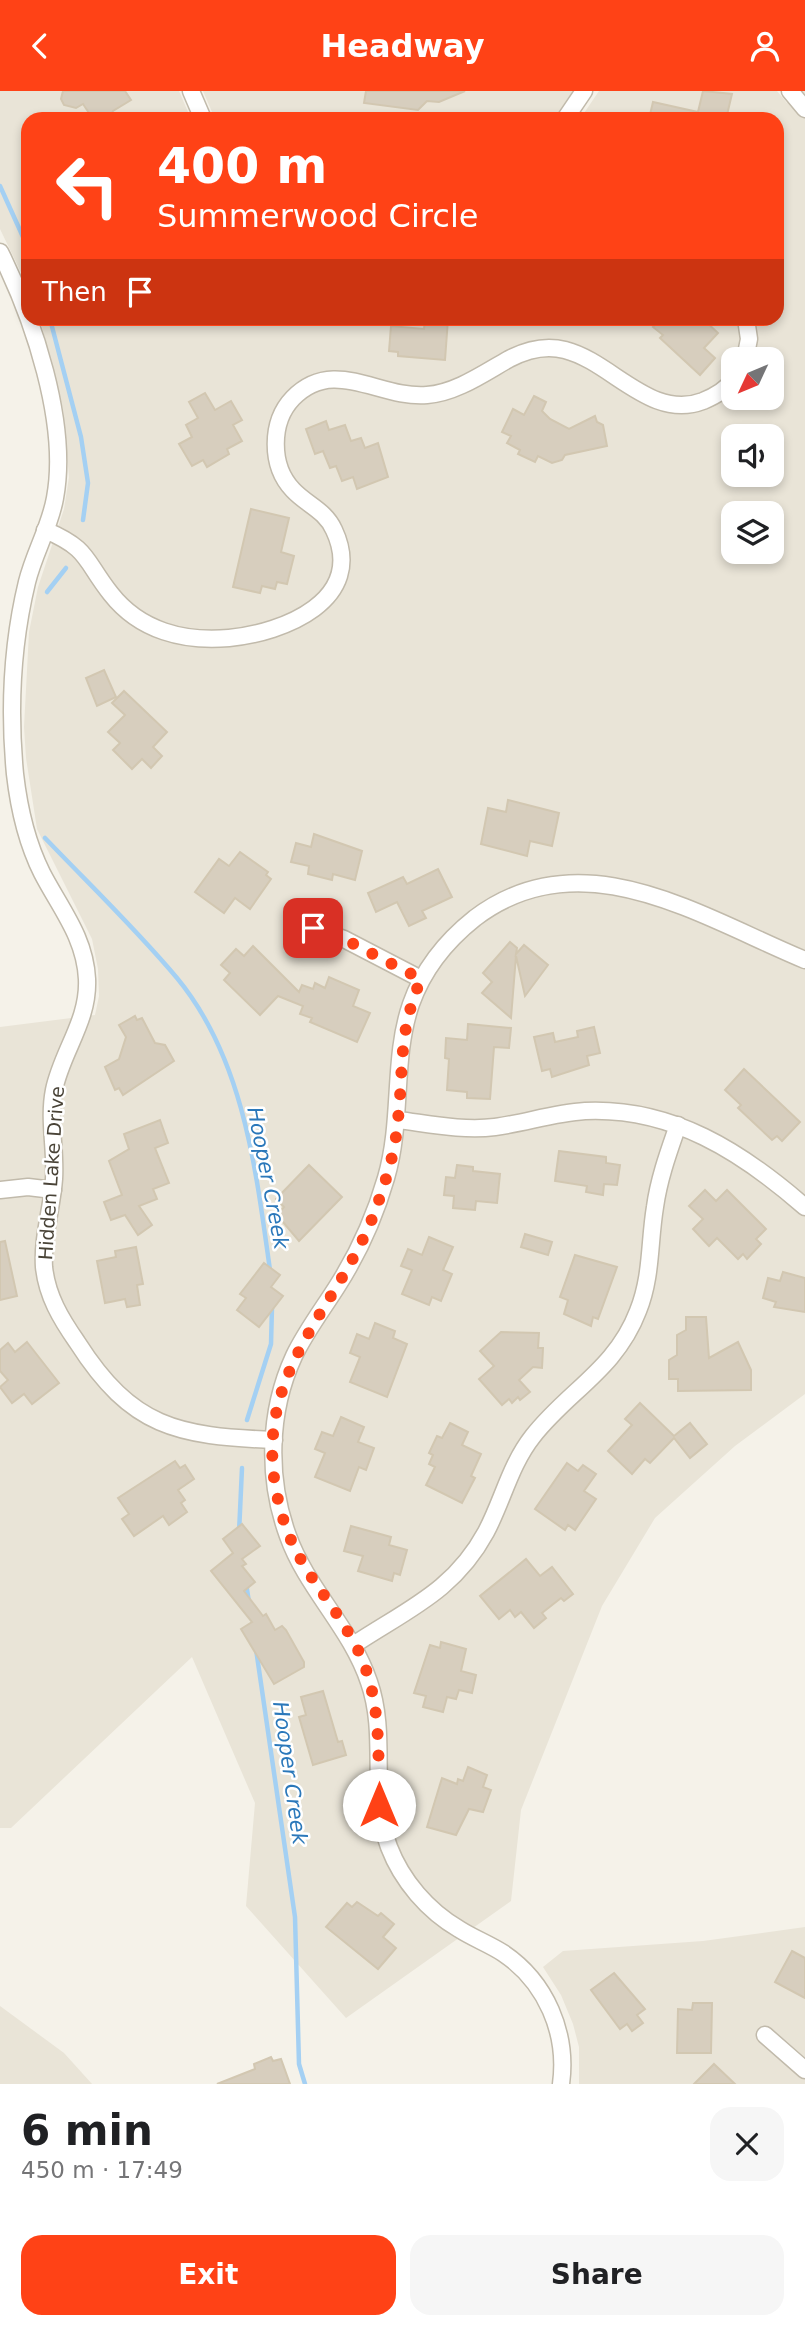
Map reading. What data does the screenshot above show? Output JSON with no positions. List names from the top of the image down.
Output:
{
  "streets": {
    "street": ["Hidden Lake Drive"]
  },
  "water": ["Hooper Creek"],
  "north": "bottom left",
  "page": {
    "header": "Headway",
    "turn": ["400 m", "Summerwood Circle"],
    "then": "Then",
    "heading": ["6 min", "450 m · 17:49"],
    "buttons": ["Exit", "Share"]
  }
}
